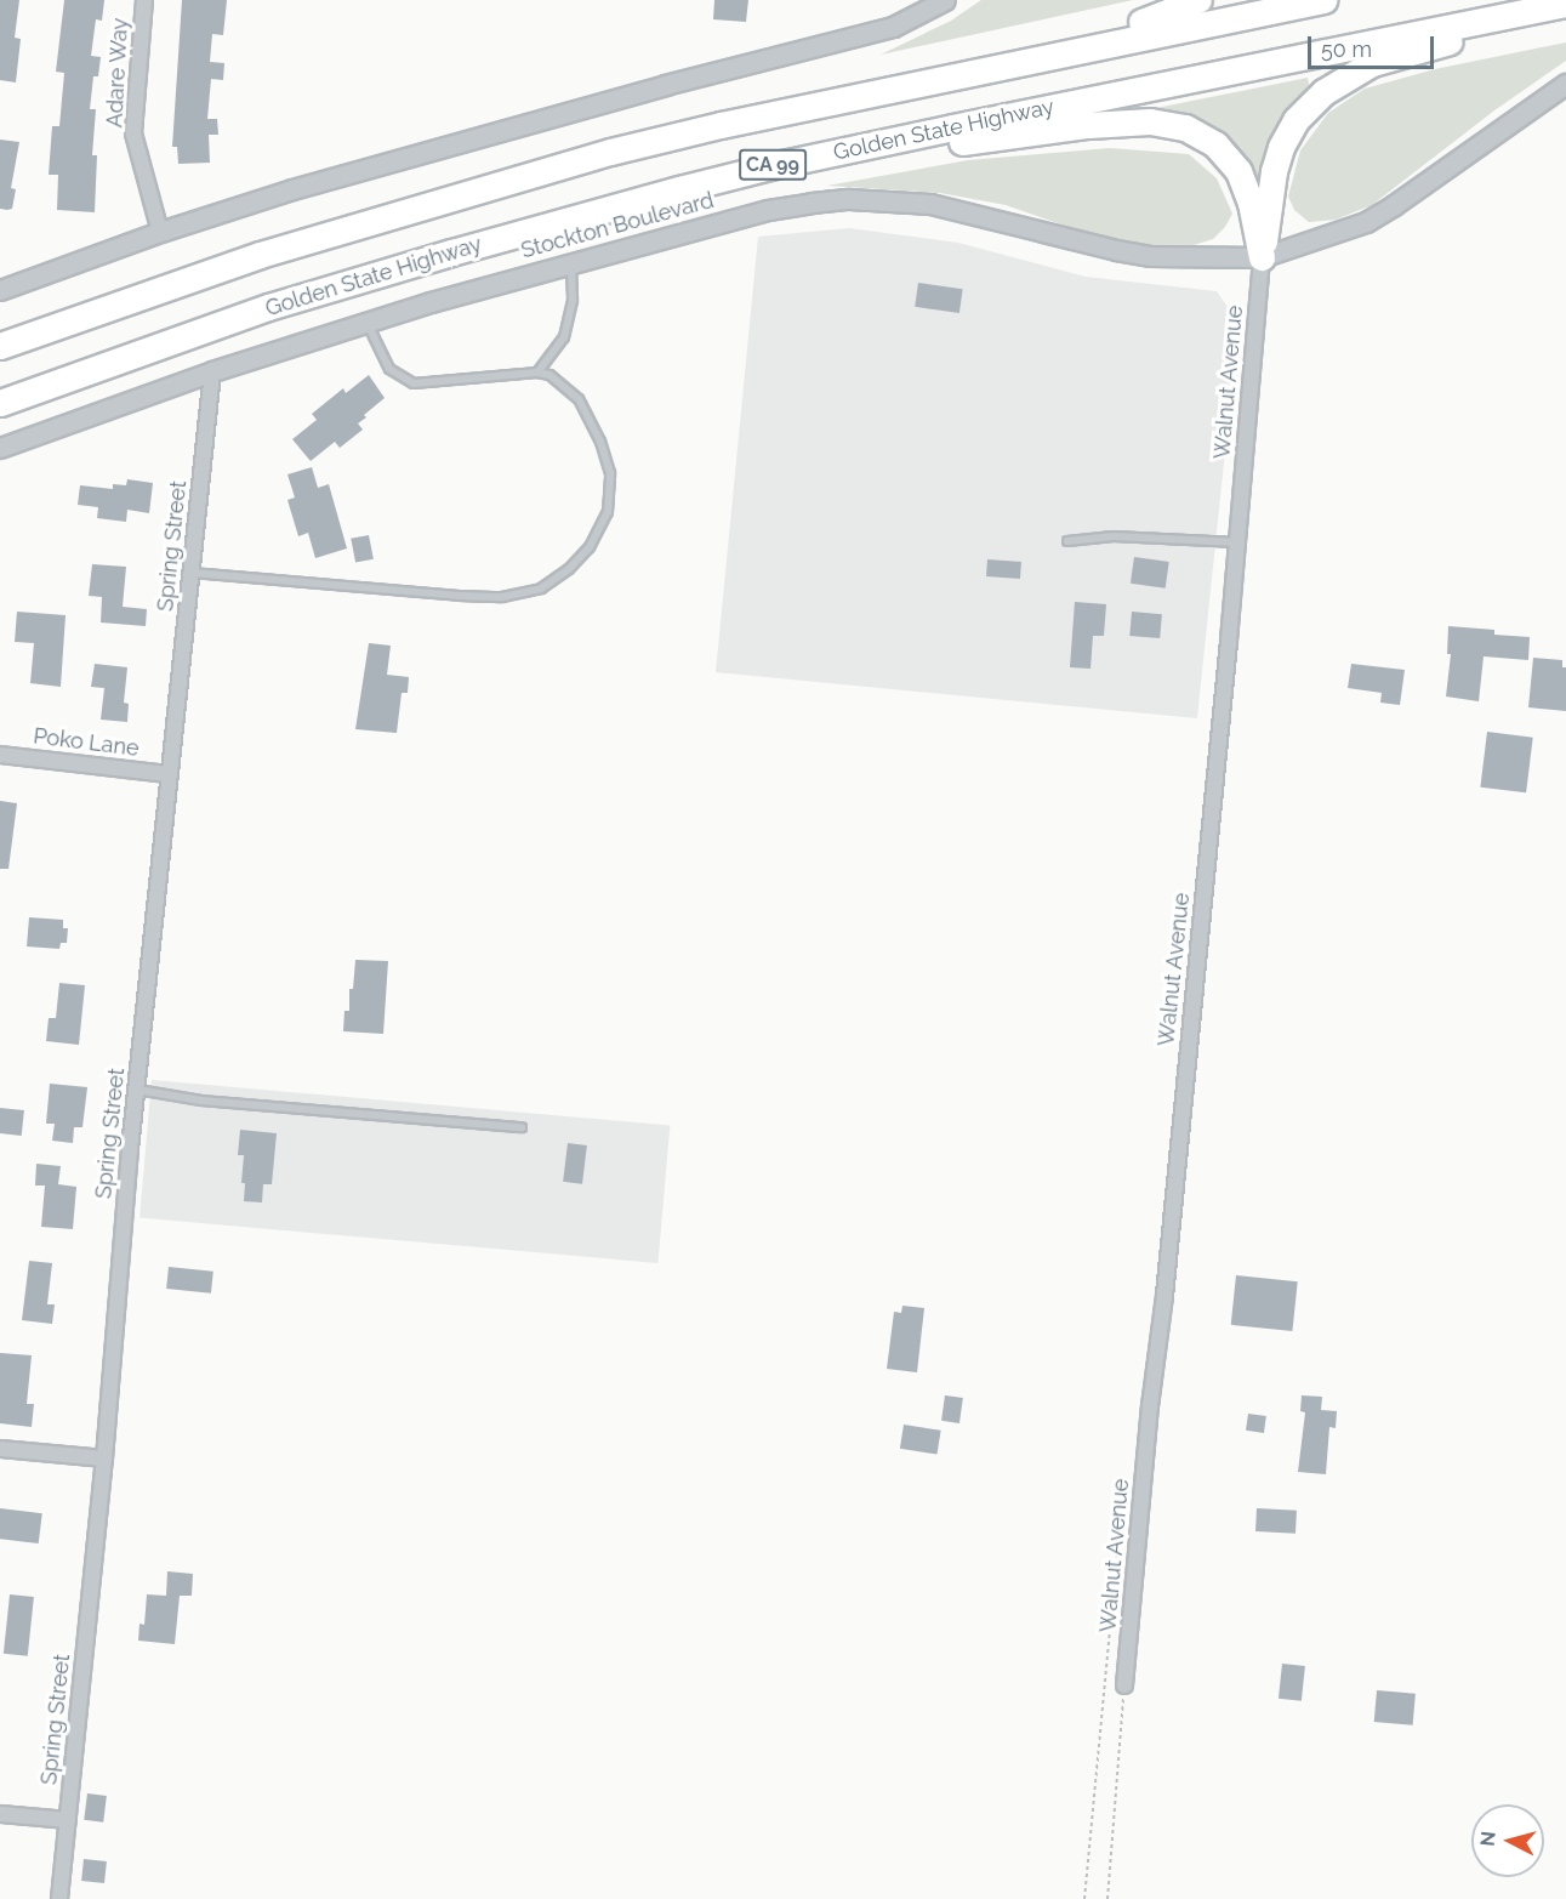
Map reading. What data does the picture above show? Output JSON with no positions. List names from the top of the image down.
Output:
{
  "streets": {
    "highway": ["Golden State Highway", "CA 99"],
    "street": [
      "Adare Way",
      "Stockton Boulevard",
      "Walnut Avenue",
      "Spring Street",
      "Poko Lane"
    ]
  },
  "crossings": [
    ["Stockton Boulevard", "Walnut Avenue"],
    ["Stockton Boulevard", "Spring Street"],
    ["Spring Street", "Poko Lane"]
  ],
  "scale_bar": "50 m",
  "north": "left"
}
